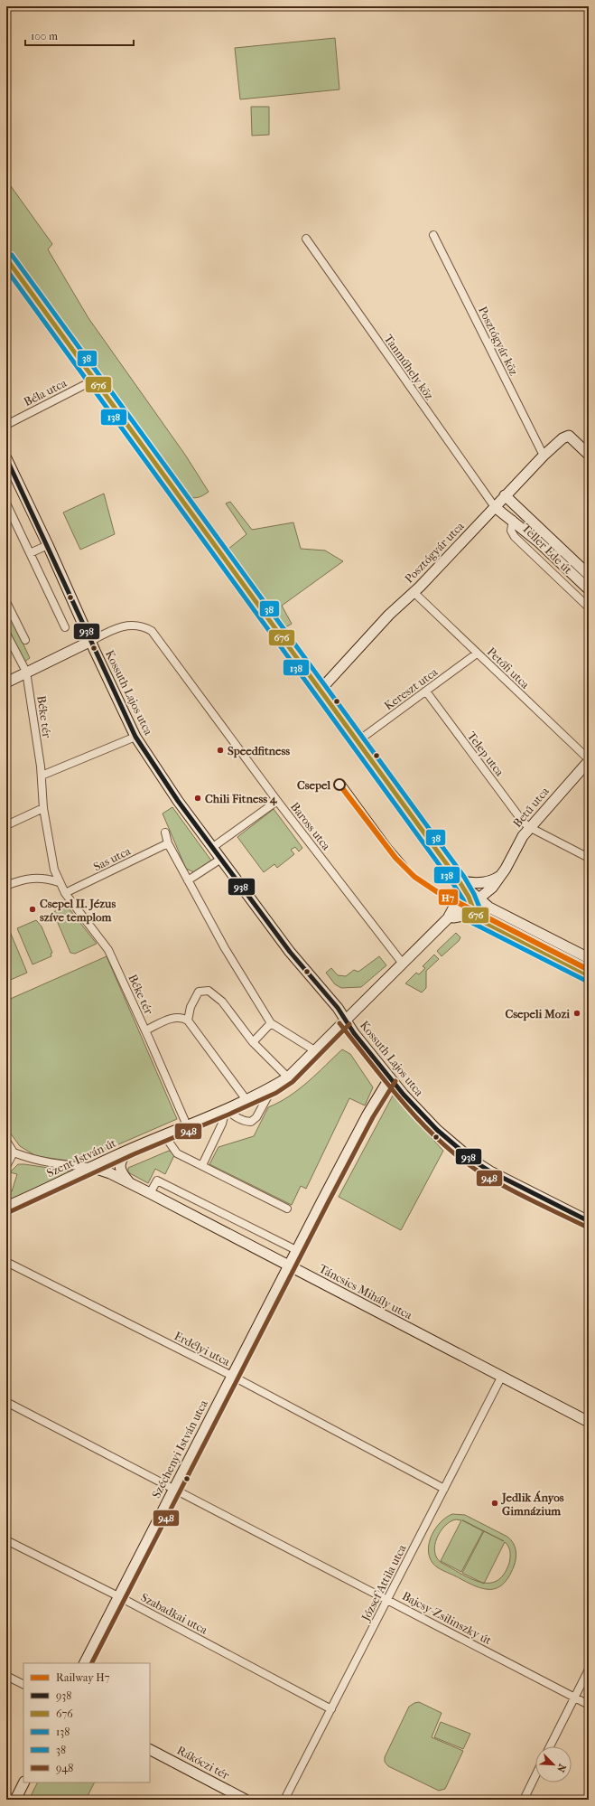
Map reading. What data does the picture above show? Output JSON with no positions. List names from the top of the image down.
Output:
{
  "streets": {
    "street": [
      "Posztógyár köz",
      "Tanműhely köz",
      "Béla utca",
      "Teller Ede út",
      "Posztógyár utca",
      "Petőfi utca",
      "Kereszt utca",
      "Kossuth Lajos utca",
      "Béke tér",
      "Telep utca",
      "Betű utca",
      "Baross utca",
      "Sas utca",
      "Szent István út",
      "Táncsics Mihály utca",
      "Erdélyi utca",
      "Széchenyi István utca",
      "József Attila utca",
      "Szabadkai utca",
      "Bajcsy-Zsilinszky út",
      "Rákóczi tér"
    ]
  },
  "crossings": [
    ["Posztógyár köz", "Posztógyár utca"],
    ["Tanműhely köz", "Teller Ede út"],
    ["Tanműhely köz", "Posztógyár utca"],
    ["Teller Ede út", "Posztógyár utca"],
    ["Posztógyár utca", "Petőfi utca"],
    ["Petőfi utca", "Kereszt utca"],
    ["Petőfi utca", "Betű utca"],
    ["Kereszt utca", "Telep utca"],
    ["Kossuth Lajos utca", "Baross utca"],
    ["Kossuth Lajos utca", "Szent István út"],
    ["Kossuth Lajos utca", "Széchenyi István utca"],
    ["Béke tér", "Sas utca"],
    ["Béke tér", "Szent István út"],
    ["Telep utca", "Betű utca"],
    ["Betű utca", "Szent István út"],
    ["Baross utca", "Szent István út"],
    ["Szent István út", "Táncsics Mihály utca"],
    ["Táncsics Mihály utca", "Széchenyi István utca"],
    ["Táncsics Mihály utca", "József Attila utca"],
    ["Erdélyi utca", "Széchenyi István utca"],
    ["Erdélyi utca", "József Attila utca"],
    ["Széchenyi István utca", "Szabadkai utca"],
    ["Széchenyi István utca", "Bajcsy-Zsilinszky út"],
    ["József Attila utca", "Szabadkai utca"],
    ["József Attila utca", "Bajcsy-Zsilinszky út"]
  ],
  "places": [
    "Speedfitness",
    "Csepel",
    "Chili Fitness 4",
    "Csepel II. Jézus szíve templom",
    "Csepeli Mozi",
    "Jedlik Ányos Gimnázium"
  ],
  "lines": [
    "transit line 38",
    "transit line 676",
    "transit line 138",
    "transit line 938",
    "rail line H7",
    "transit line 948"
  ],
  "legend": [
    "Railway H7",
    "938",
    "676",
    "138",
    "38",
    "948"
  ],
  "scale_bar": "100 m",
  "north": "bottom right"
}
